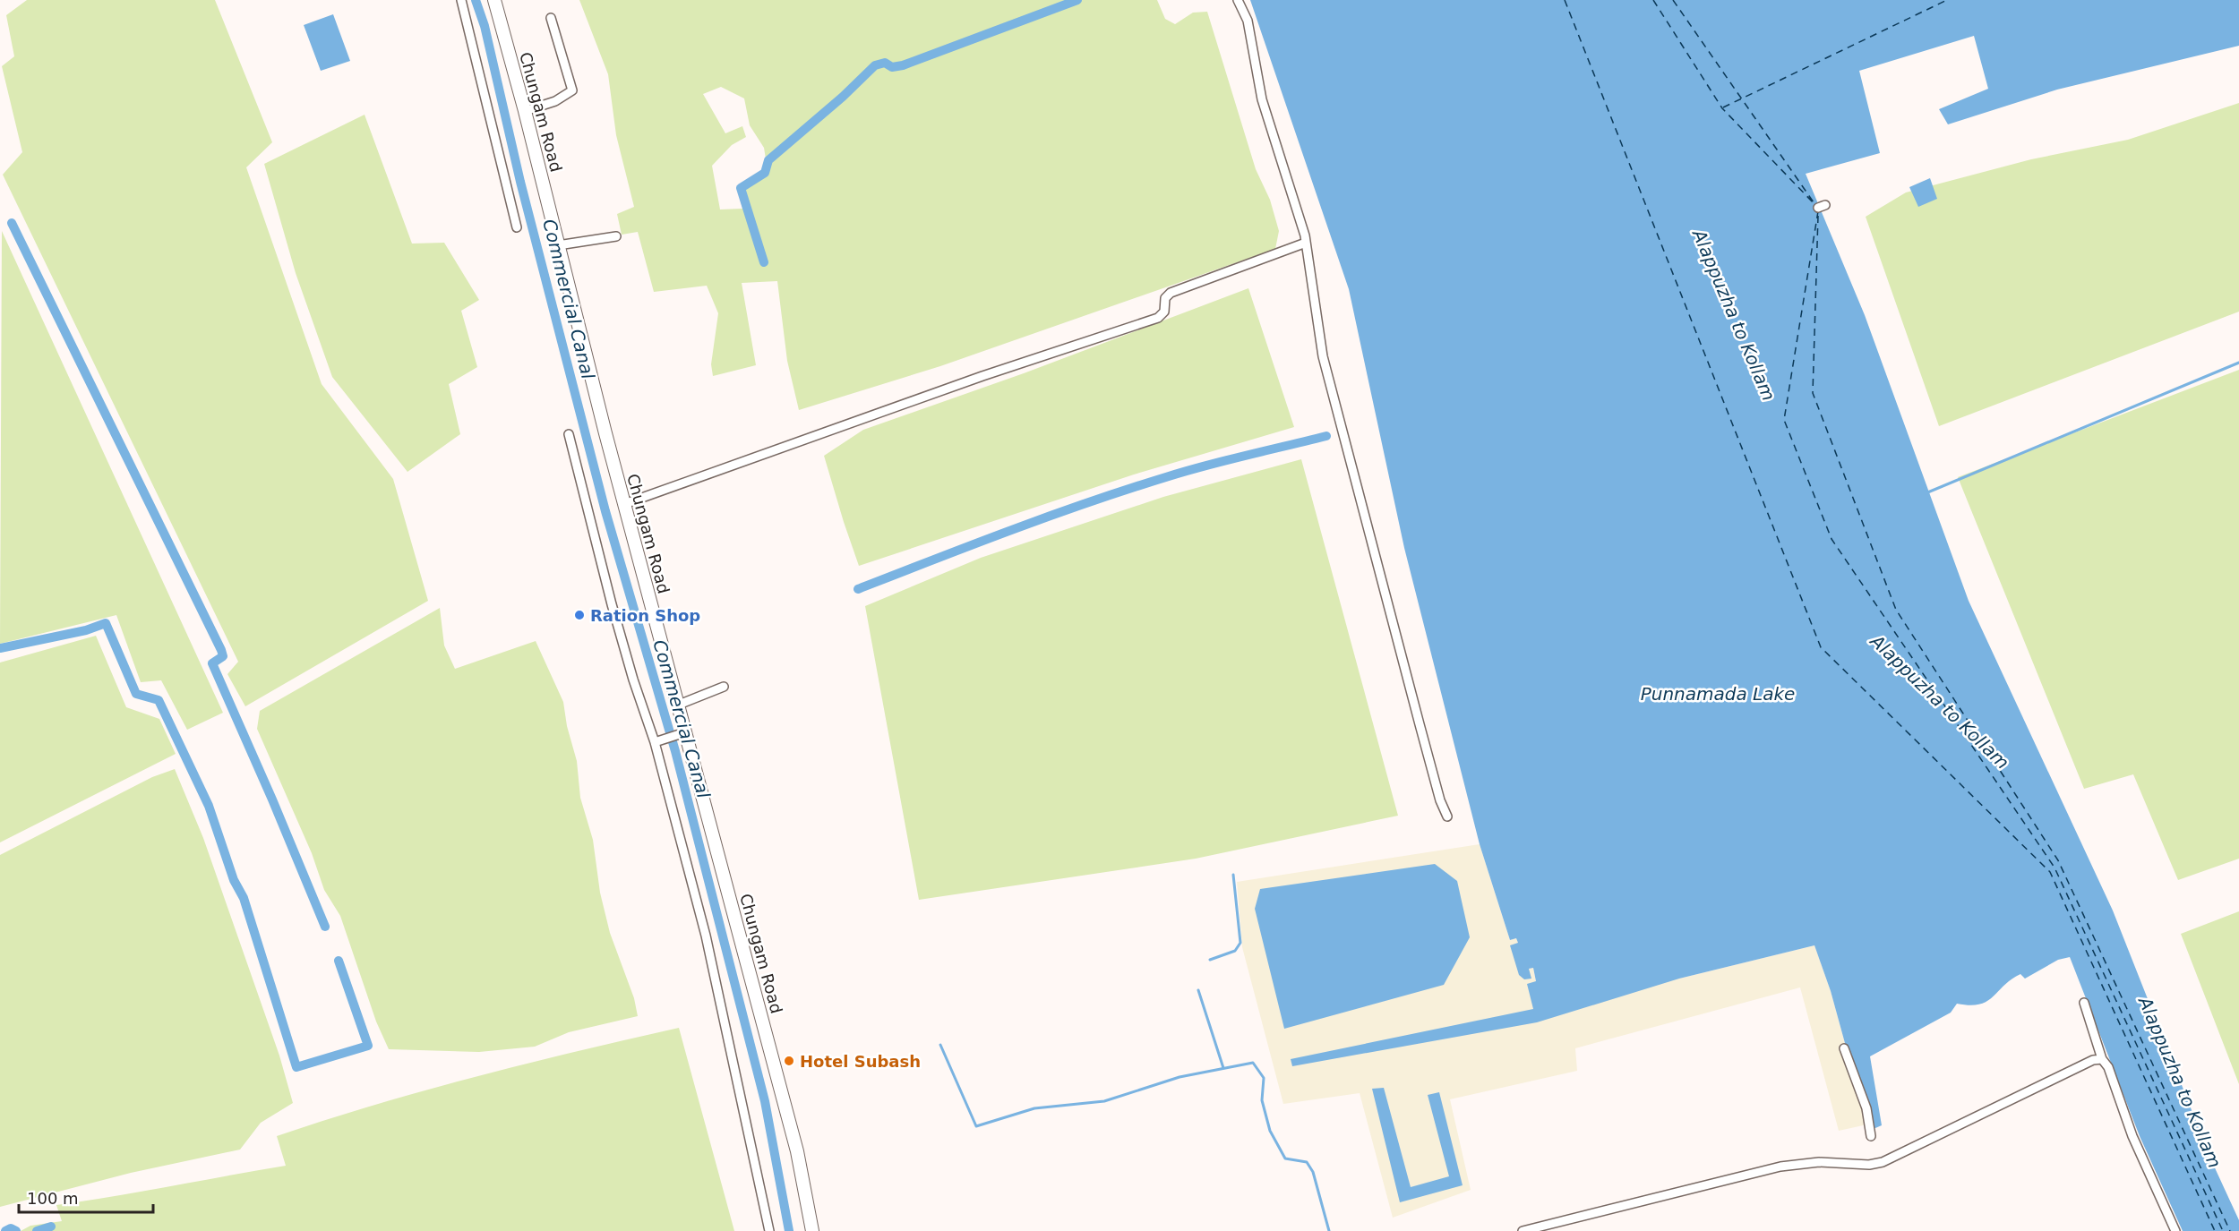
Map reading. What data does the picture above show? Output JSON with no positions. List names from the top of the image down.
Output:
{
  "streets": {
    "main road": ["Chungam Road"]
  },
  "water": ["Commercial Canal", "Alappuzha to Kollam", "Punnamada Lake"],
  "places": ["Ration Shop", "Hotel Subash"],
  "scale_bar": "100 m"
}
